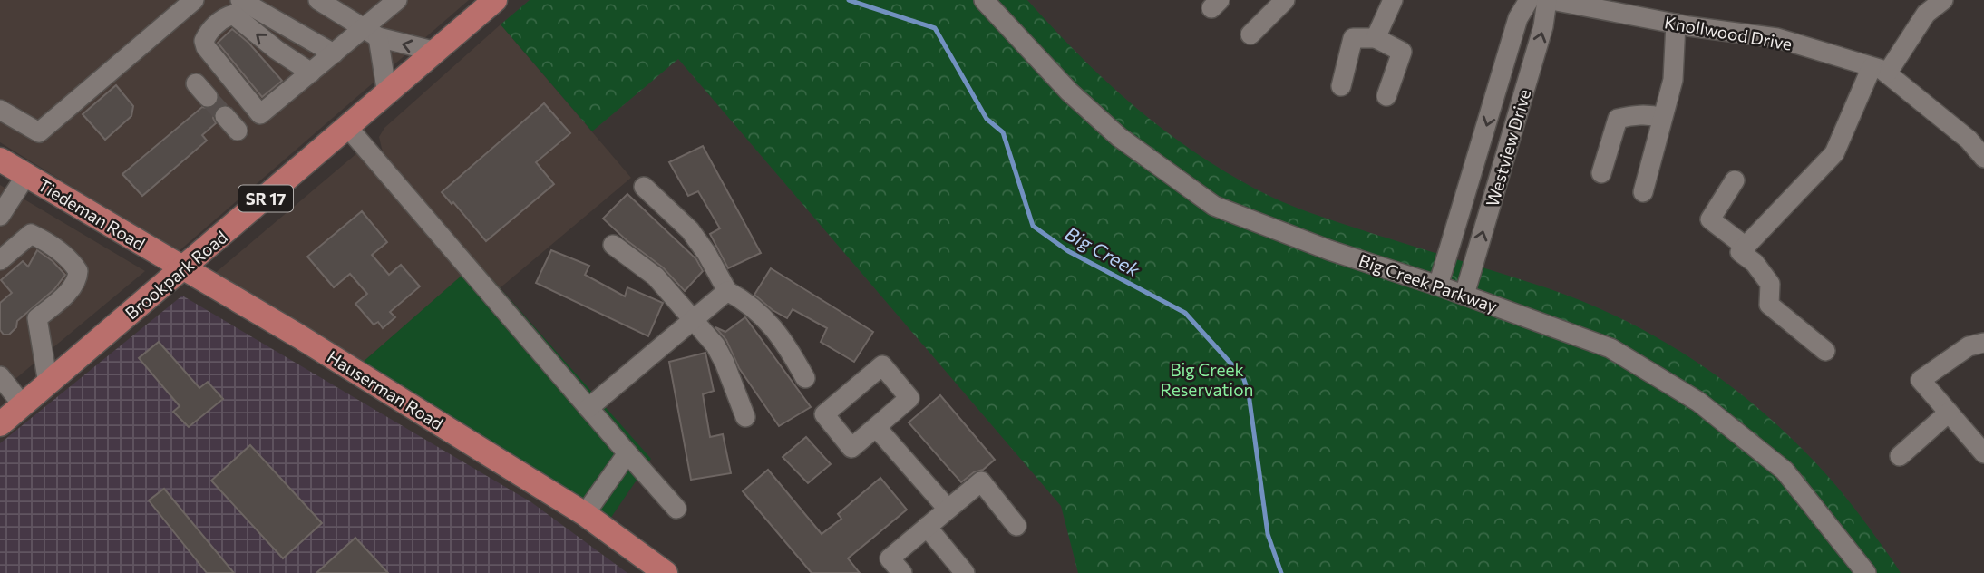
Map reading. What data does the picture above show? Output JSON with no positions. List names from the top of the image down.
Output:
{
  "streets": {
    "main road": [
      "SR 17",
      "Tiedeman Road",
      "Brookpark Road",
      "Hauserman Road"
    ],
    "street": ["Knollwood Drive", "Westview Drive", "Big Creek Parkway"]
  },
  "crossings": [
    ["Knollwood Drive", "Westview Drive"],
    ["Westview Drive", "Big Creek Parkway"],
    ["Tiedeman Road", "Brookpark Road"],
    ["Tiedeman Road", "Hauserman Road"],
    ["Brookpark Road", "Hauserman Road"]
  ],
  "water": ["Big Creek"],
  "parks": ["Big Creek Reservation"]
}
